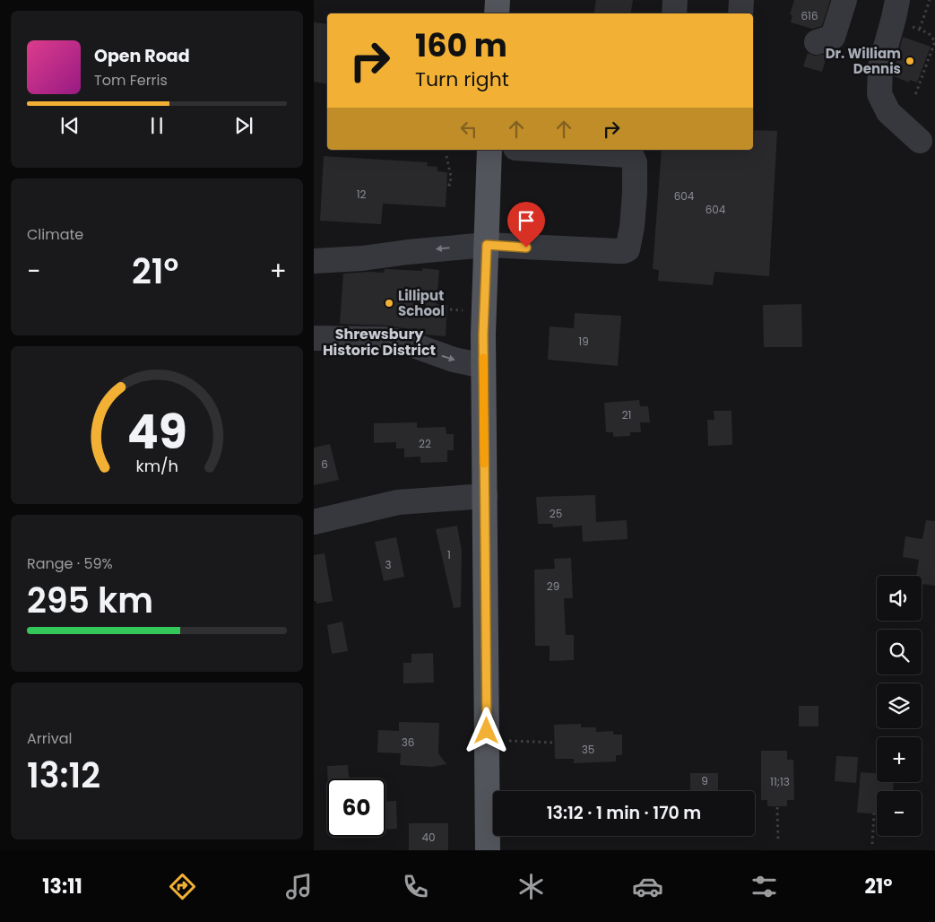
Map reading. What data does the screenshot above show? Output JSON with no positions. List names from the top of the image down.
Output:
{
  "districts": ["Shrewsbury Historic District"],
  "places": ["Dr. William Dennis", "Lilliput School"],
  "house_numbers": [
    "616",
    "12",
    "604",
    "604",
    "19",
    "21",
    "22",
    "6",
    "25",
    "1",
    "3",
    "29",
    "36",
    "35",
    "9",
    "11;13",
    "40"
  ],
  "page": {
    "turn": ["160 m", "Turn right"],
    "song": ["Open Road", "Tom Ferris"],
    "tile": [
      "Climate",
      ["Range · 59%", "295 km"],
      ["Arrival", "13:12"]
    ],
    "heat": ["−", "21°", "+"],
    "map_buttons": ["+", "−"],
    "limit": "60",
    "trip": "13:12 · 1 min · 170 m",
    "tabs": ["13:11", "21°"],
    "gauge": ["49", "km/h"]
  }
}
